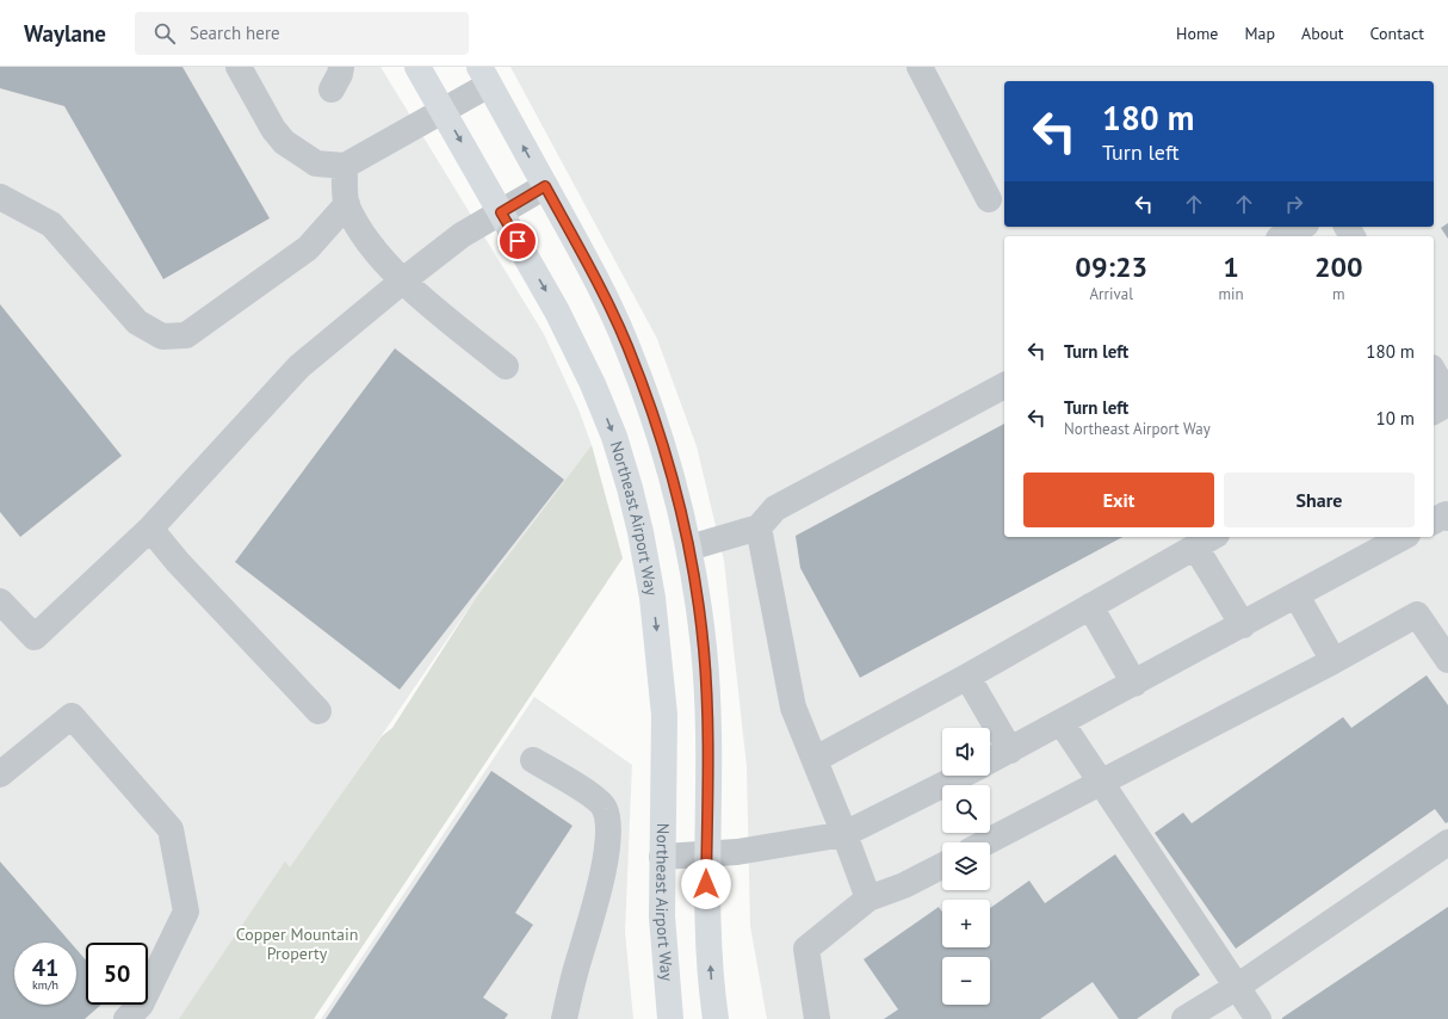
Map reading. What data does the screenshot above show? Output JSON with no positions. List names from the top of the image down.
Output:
{
  "streets": {
    "main road": ["Northeast Airport Way"]
  },
  "parks": ["Copper Mountain Property"],
  "page": {
    "header": "Waylane",
    "search": "Search here",
    "nav": [
      "Home",
      "Map",
      "About",
      "Contact"
    ],
    "turn": ["180 m", "Turn left"],
    "eta": [
      "09:23",
      "Arrival",
      "1",
      "min",
      "200",
      "m"
    ],
    "list": [
      {
        "name": "Turn left",
        "value": "180 m"
      },
      {
        "name": "Turn left",
        "note": "Northeast Airport Way",
        "value": "10 m"
      }
    ],
    "buttons": ["Exit", "Share"],
    "map_buttons": ["+", "−"],
    "speed": "41 km/h",
    "limit": "50"
  }
}
